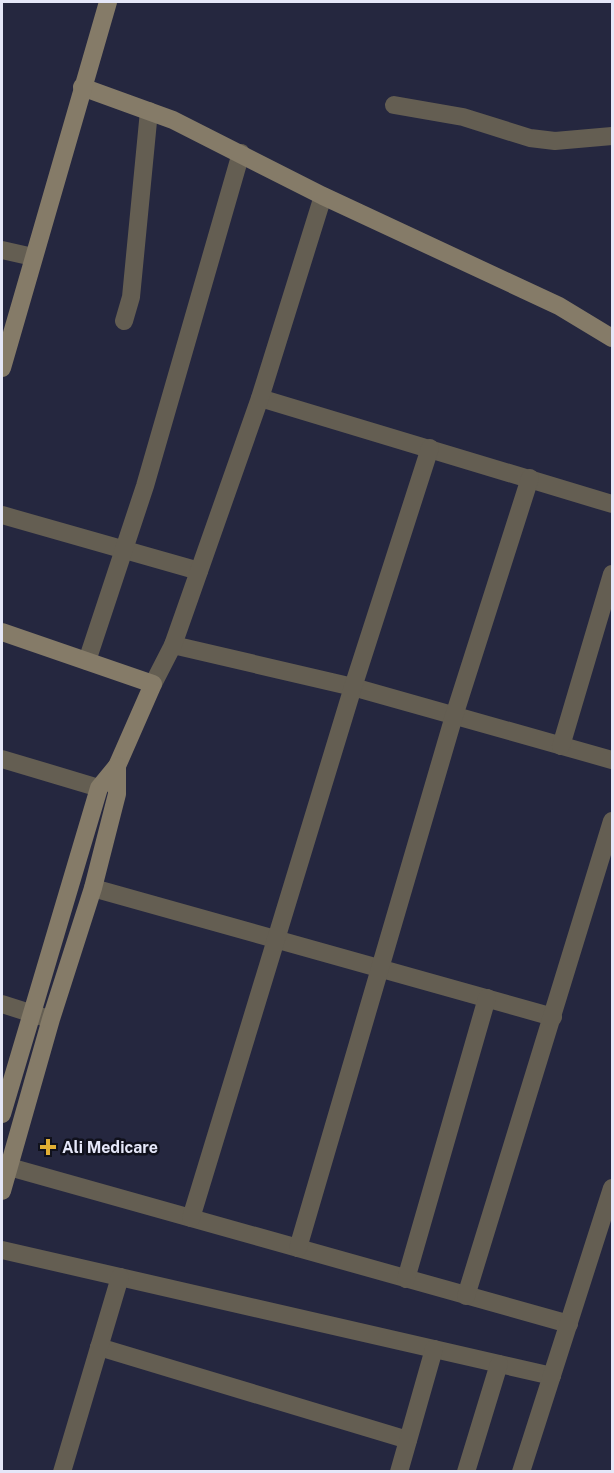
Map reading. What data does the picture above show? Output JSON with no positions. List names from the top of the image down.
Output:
{
  "places": {
    "health": ["Ali Medicare"]
  }
}
